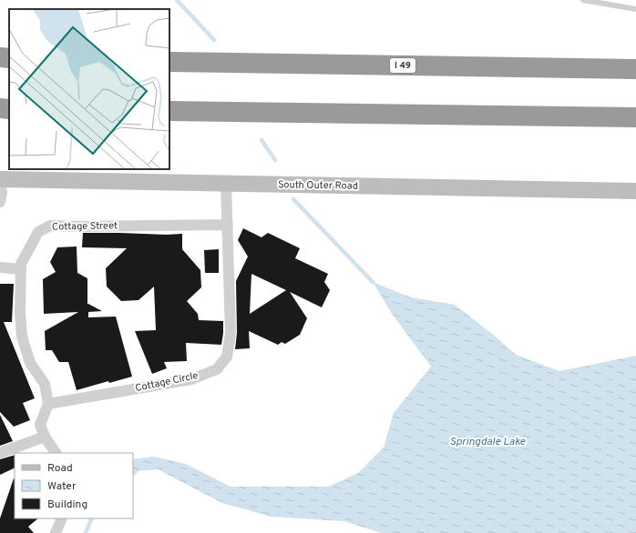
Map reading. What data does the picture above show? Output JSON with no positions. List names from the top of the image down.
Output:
{
  "streets": {
    "highway": ["I 49"],
    "street": ["South Outer Road", "Cottage Street", "Cottage Circle"]
  },
  "crossings": [
    ["South Outer Road", "Cottage Circle"],
    ["Cottage Street", "Cottage Circle"]
  ],
  "water": ["Springdale Lake"],
  "legend": ["Road", "Water", "Building"]
}
